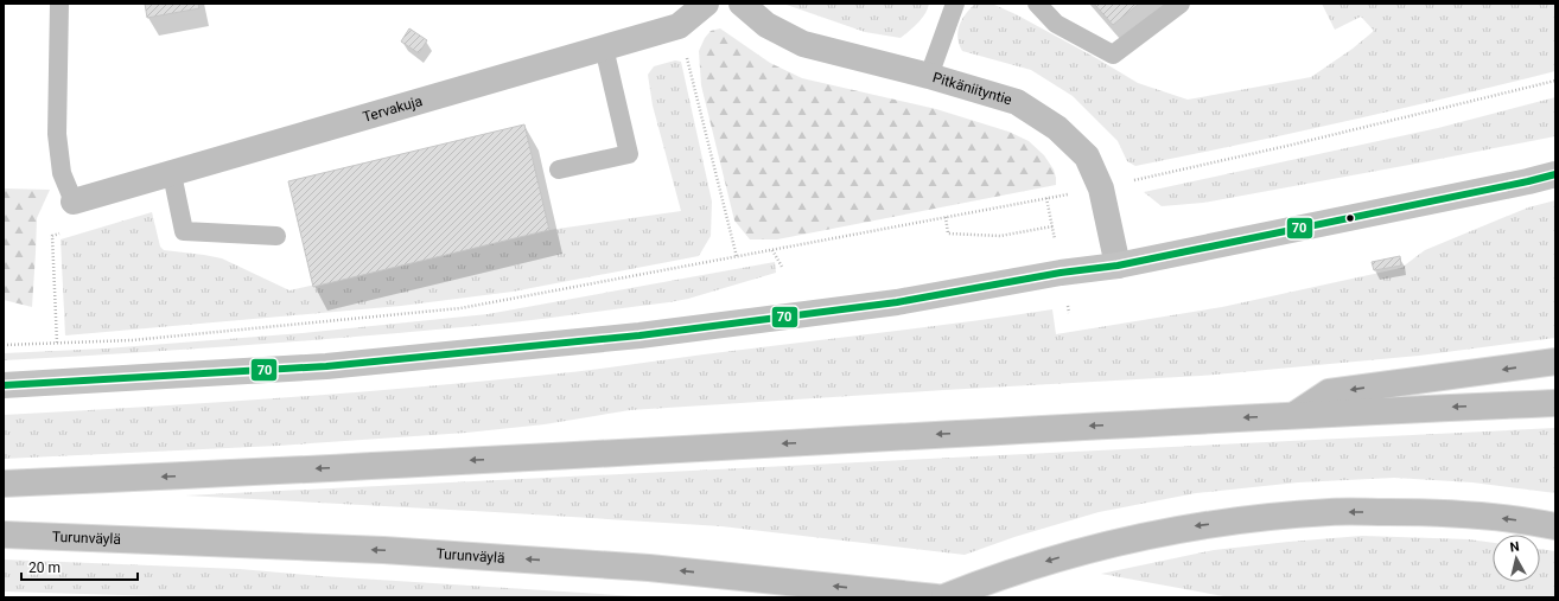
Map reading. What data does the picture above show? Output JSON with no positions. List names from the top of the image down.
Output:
{
  "streets": {
    "highway": ["Turunväylä"],
    "street": ["Pitkäniityntie", "Tervakuja"]
  },
  "lines": ["transit line 70"],
  "scale_bar": "20 m",
  "north": "top"
}
